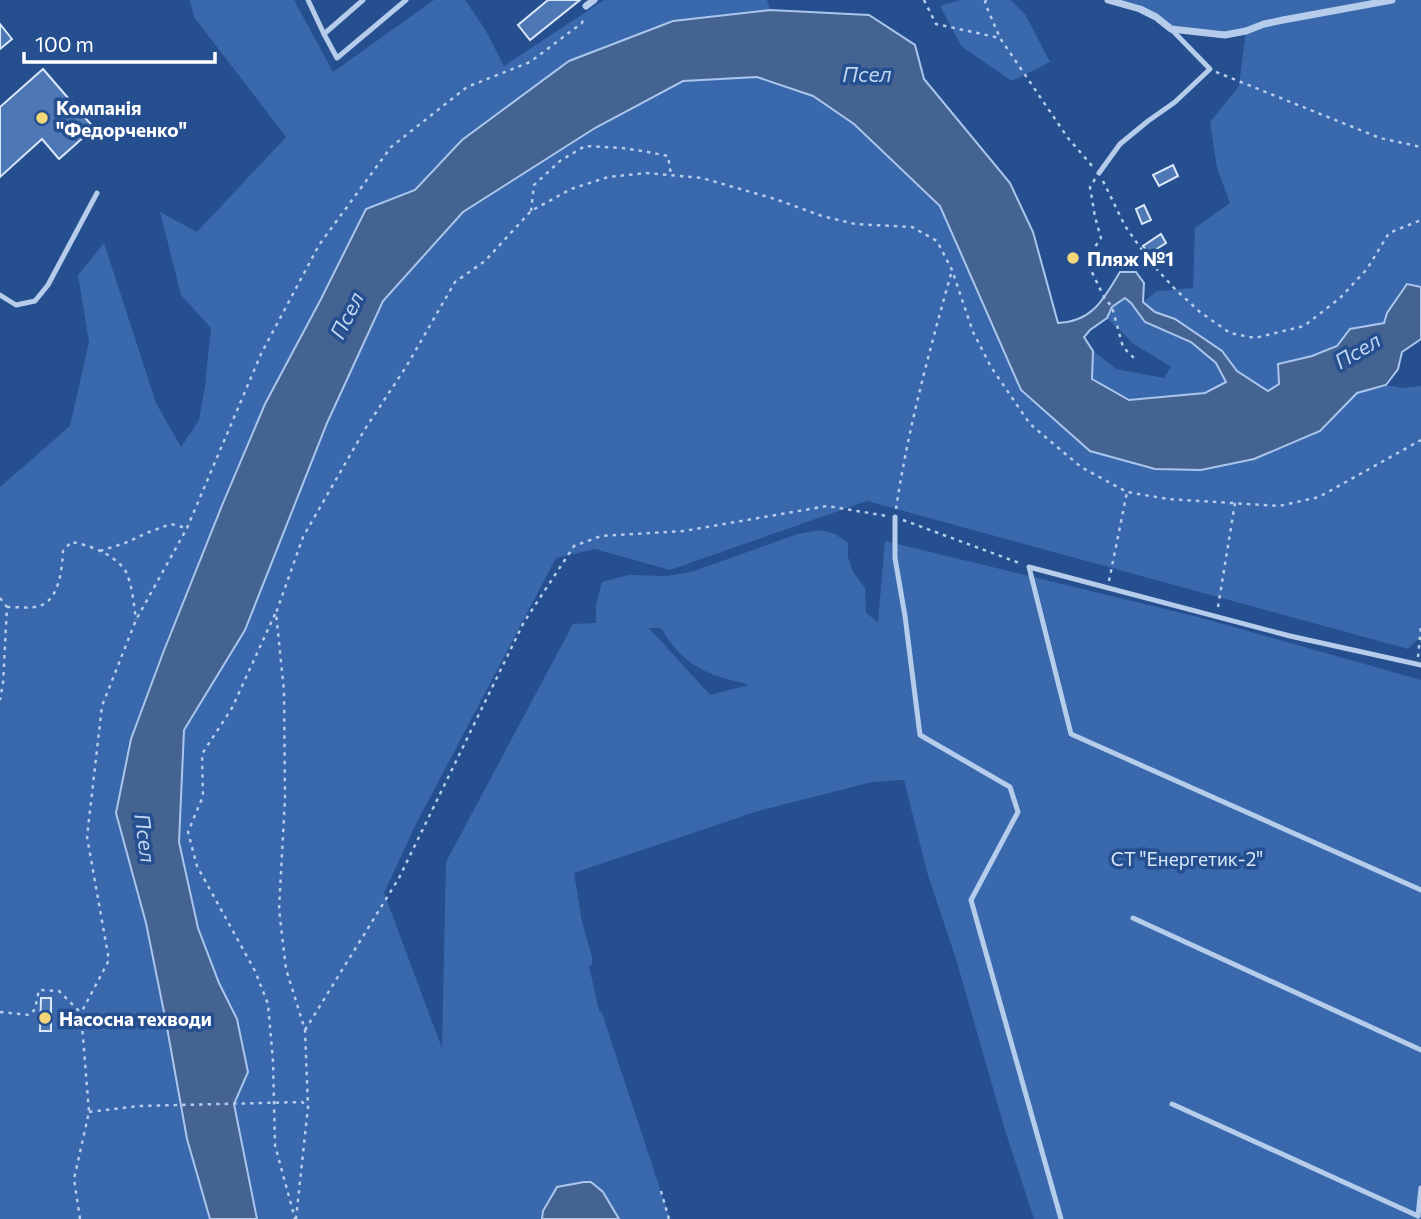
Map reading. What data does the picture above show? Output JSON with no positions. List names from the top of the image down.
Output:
{
  "water": ["Псел"],
  "parks": ["СТ \"Енергетик-2\""],
  "places": ["Компанія \"Федорченко\"", "Пляж №1", "Насосна техводи"],
  "scale_bar": "100 m"
}
